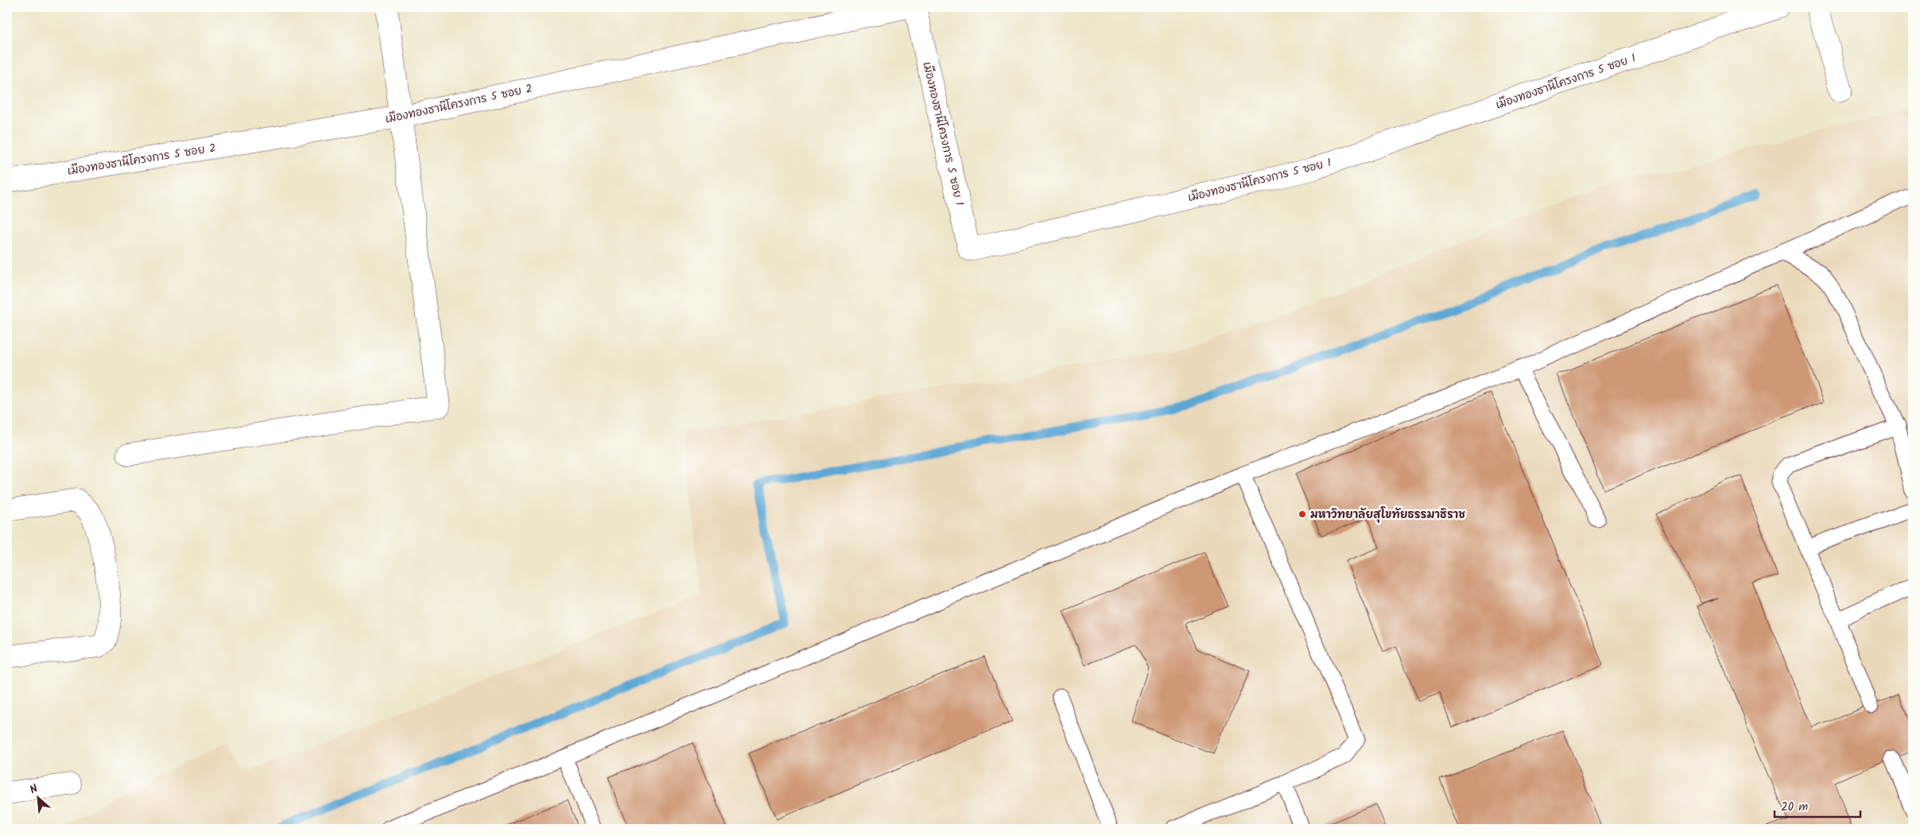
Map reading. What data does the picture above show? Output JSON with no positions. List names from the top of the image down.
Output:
{
  "streets": {
    "street": ["เมืองทองธานีโครงการ 5 ซอย 1", "เมืองทองธานีโครงการ 5 ซอย 2"]
  },
  "places": ["มหาวิทยาลัยสุโขทัยธรรมาธิราช"],
  "scale_bar": "20 m",
  "north": "top left"
}
